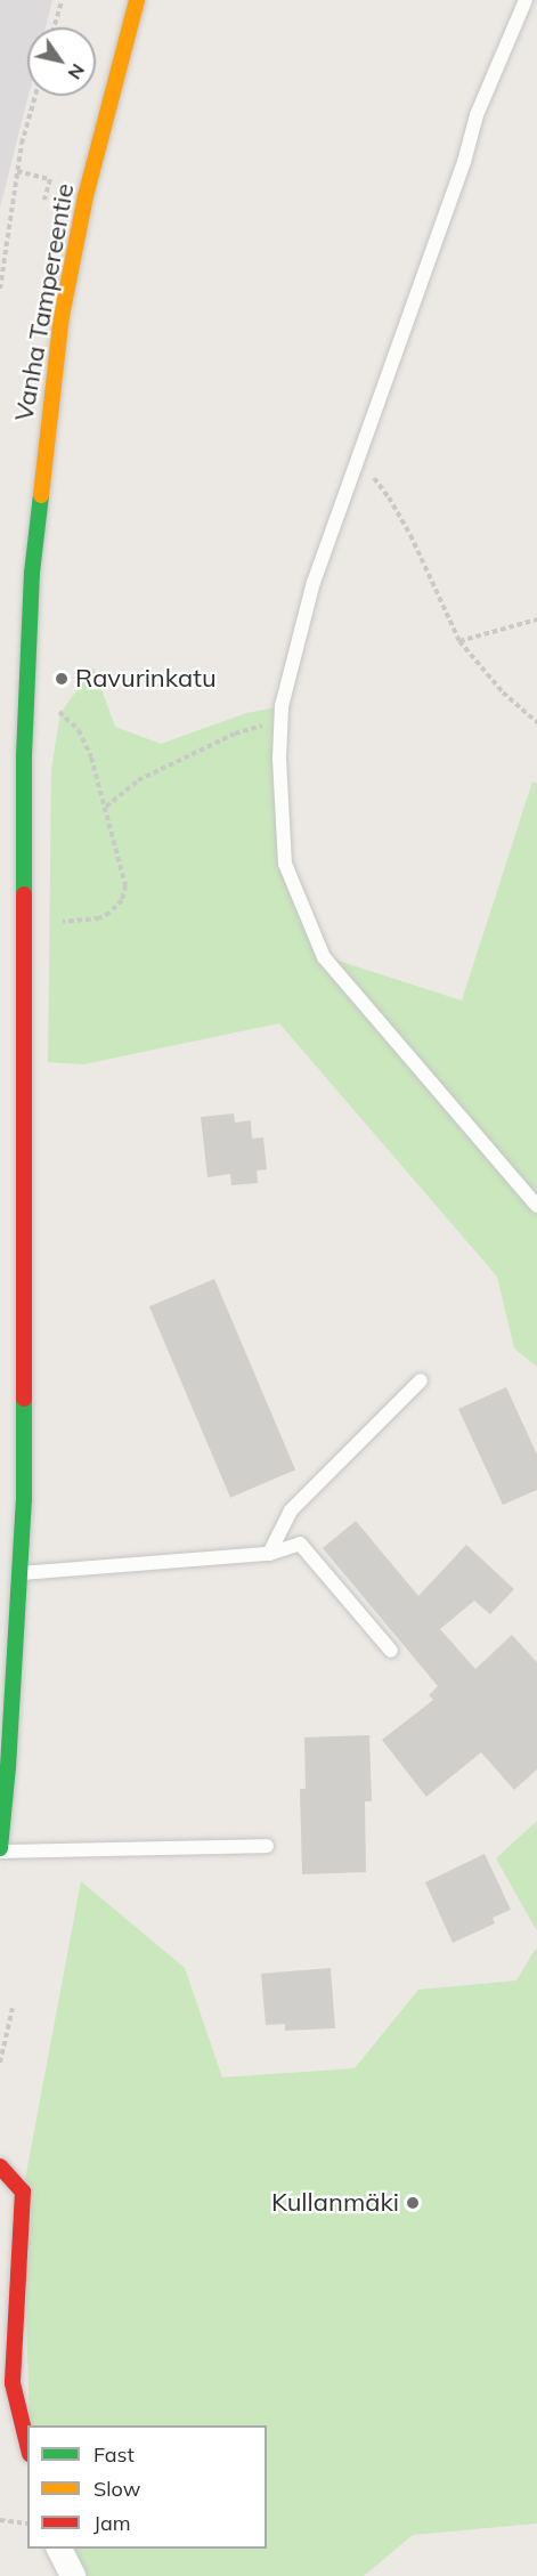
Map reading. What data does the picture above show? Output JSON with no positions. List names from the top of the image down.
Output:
{
  "streets": {
    "main road": ["Vanha Tampereentie"]
  },
  "places": ["Ravurinkatu", "Kullanmäki"],
  "legend": ["Fast", "Slow", "Jam"],
  "north": "bottom right"
}
